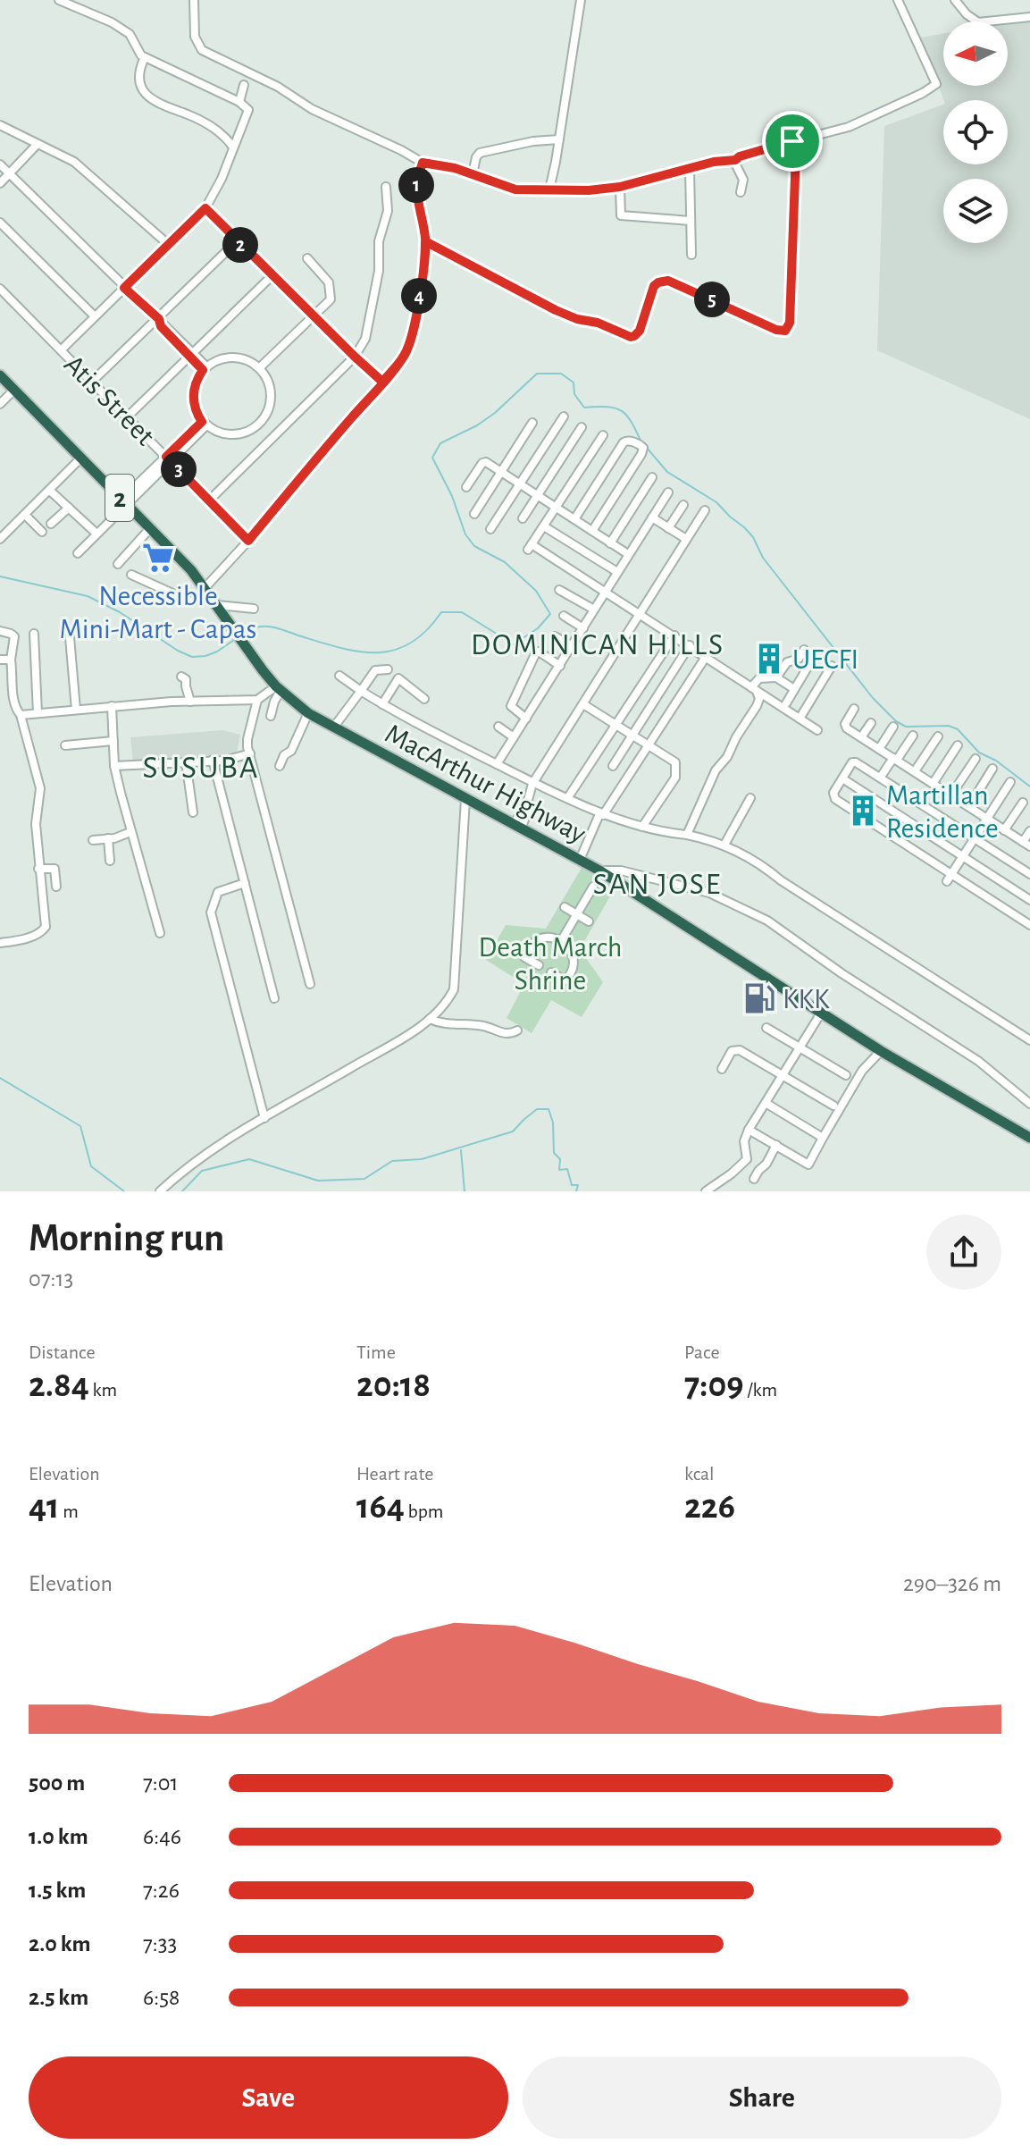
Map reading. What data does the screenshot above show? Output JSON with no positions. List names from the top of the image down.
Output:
{
  "streets": {
    "highway": ["2", "MacArthur Highway"],
    "street": ["Atis Street"]
  },
  "districts": ["DOMINICAN HILLS", "SUSUBA", "SAN JOSE"],
  "parks": ["Death March Shrine"],
  "places": {
    "supermarket": ["Necessible Mini-Mart - Capas"],
    "building": ["UECFI", "Martillan Residence"],
    "fuel station": ["KKK"]
  },
  "north": "left",
  "page": {
    "pins": [
      "1",
      "2",
      "4",
      "5",
      "3"
    ],
    "heading": ["Morning run", "07:13"],
    "stats": [
      ["Distance", "2.84 km"],
      ["Time", "20:18"],
      ["Pace", "7:09 /km"],
      ["Elevation", "41 m"],
      ["Heart rate", "164 bpm"],
      ["kcal", "226"]
    ],
    "chart": ["Elevation", "290–326 m"],
    "list": [
      {
        "name": "500 m",
        "note": "7:01"
      },
      {
        "name": "1.0 km",
        "note": "6:46"
      },
      {
        "name": "1.5 km",
        "note": "7:26"
      },
      {
        "name": "2.0 km",
        "note": "7:33"
      },
      {
        "name": "2.5 km",
        "note": "6:58"
      }
    ],
    "buttons": ["Save", "Share"]
  }
}
